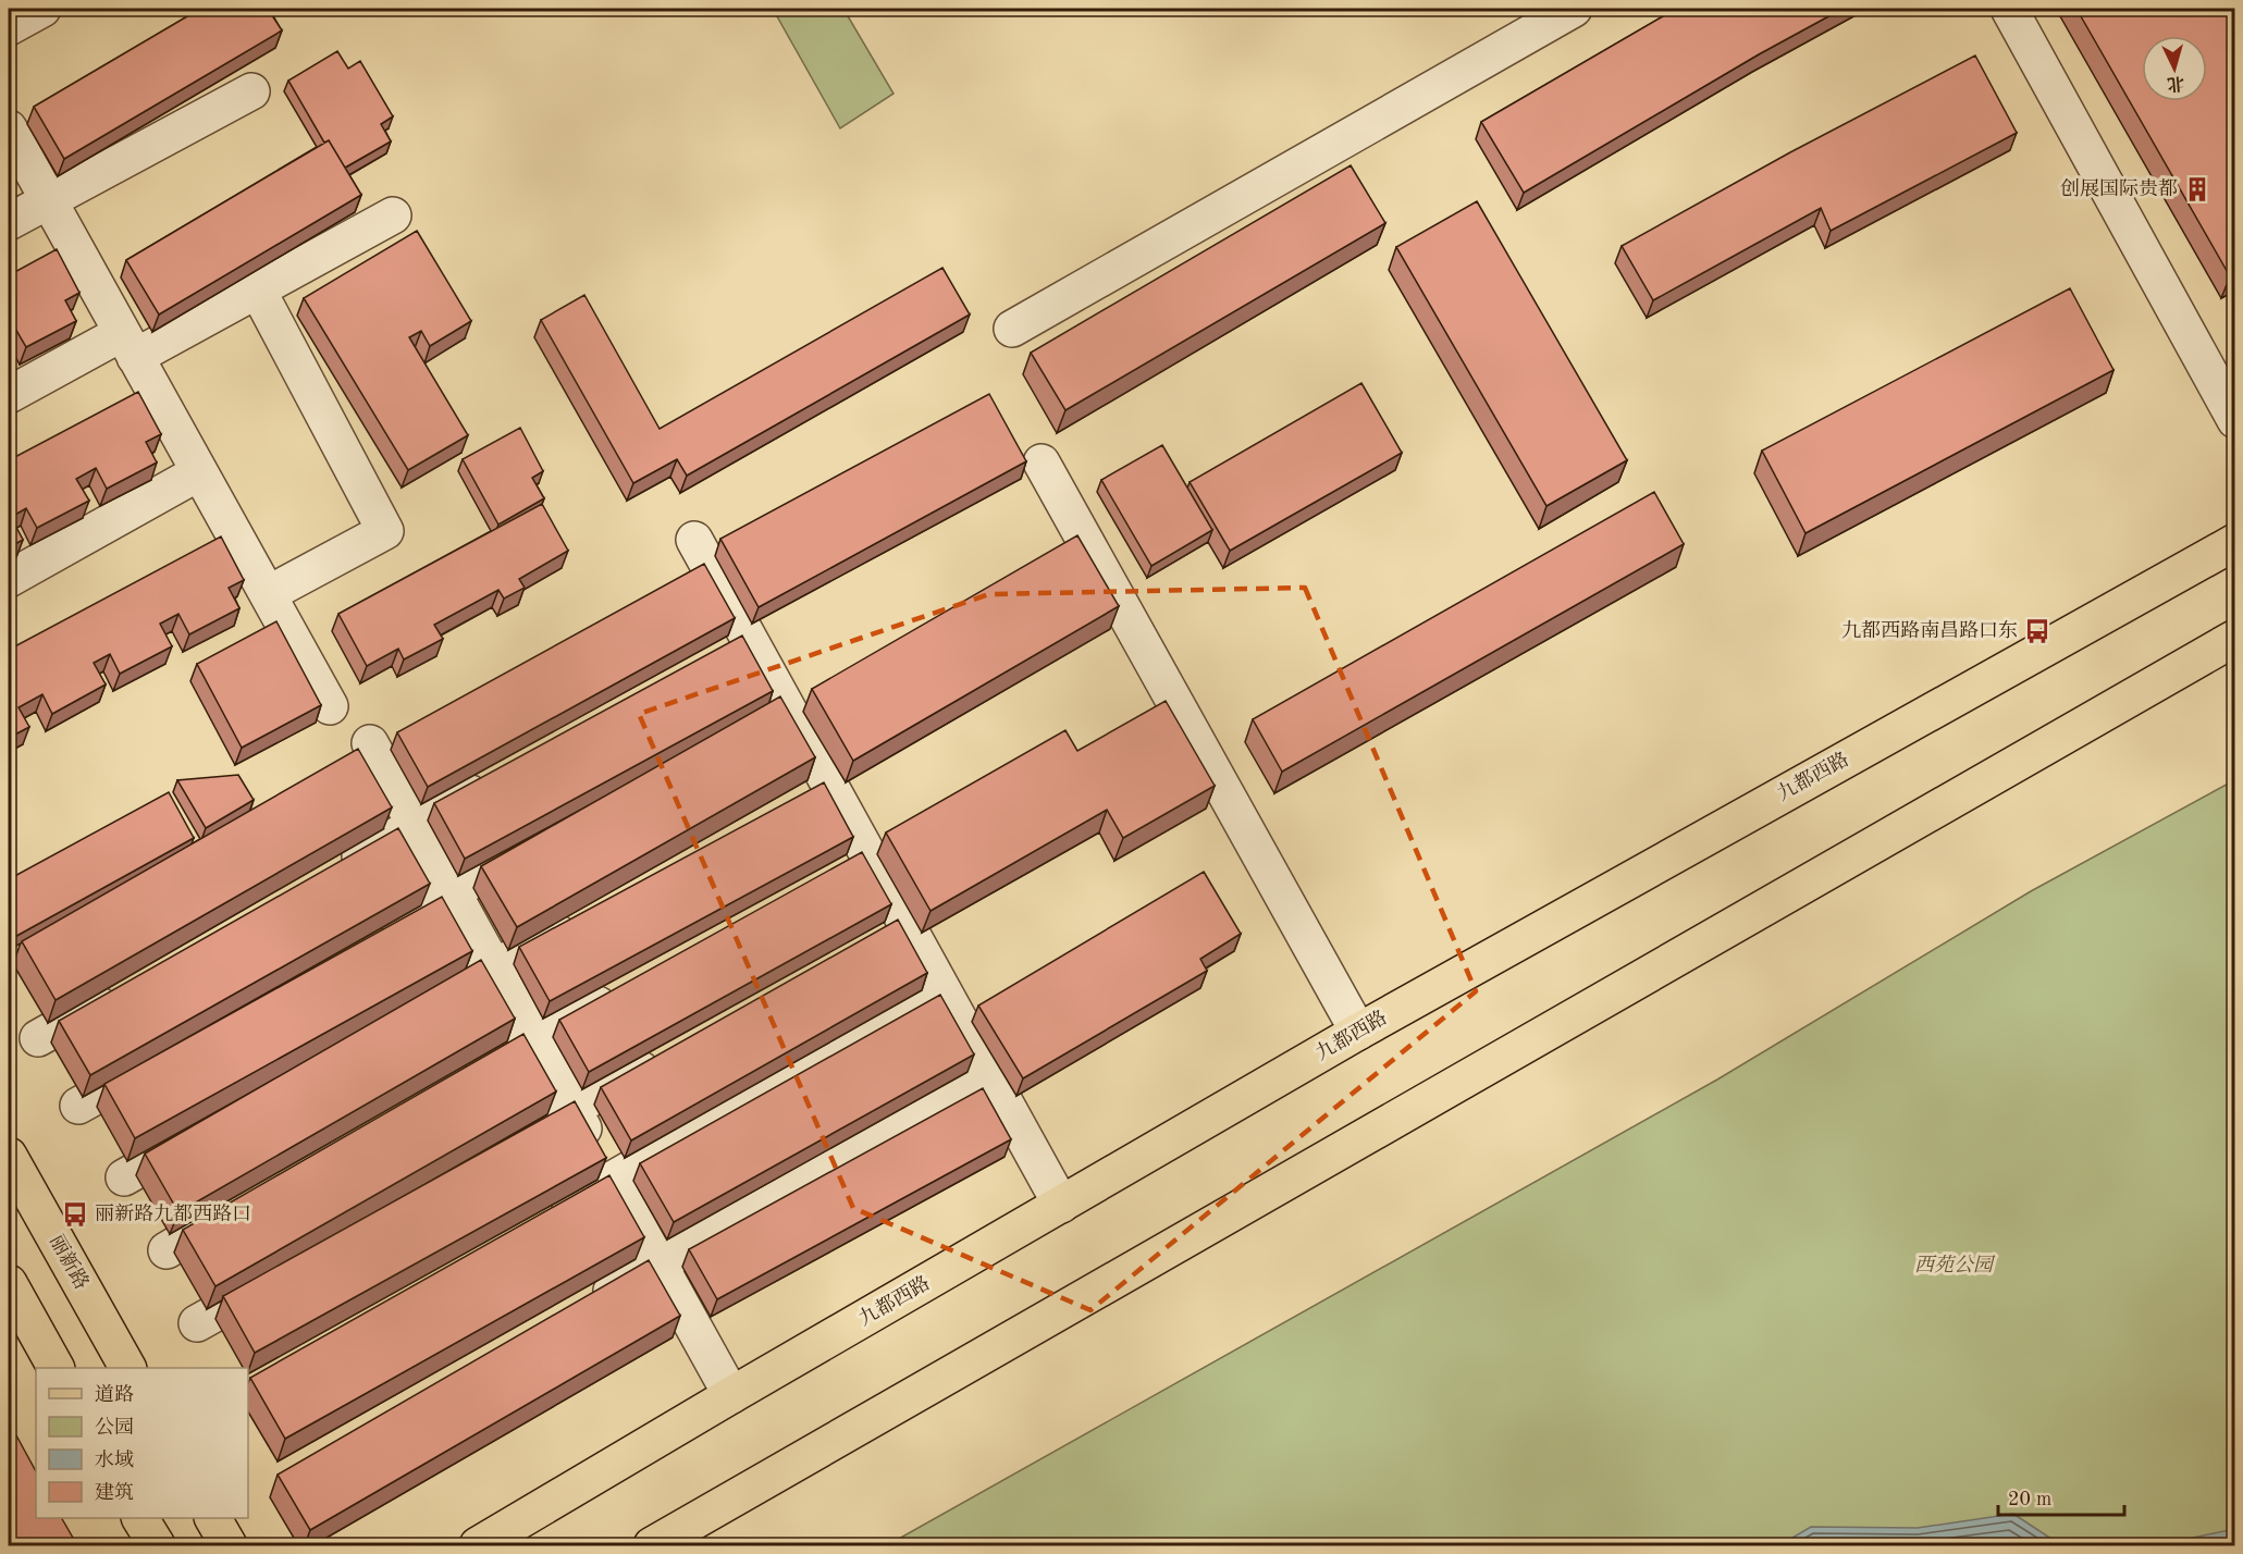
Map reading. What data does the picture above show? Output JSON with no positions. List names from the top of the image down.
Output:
{
  "streets": {
    "main road": ["九都西路", "丽新路"]
  },
  "parks": ["西苑公园"],
  "places": {
    "building": ["创展国际贵都"],
    "bus stop": ["九都西路南昌路口东", "丽新路九都西路口"]
  },
  "legend": [
    "道路",
    "公园",
    "水域",
    "建筑"
  ],
  "scale_bar": "20 m",
  "north": "bottom"
}
